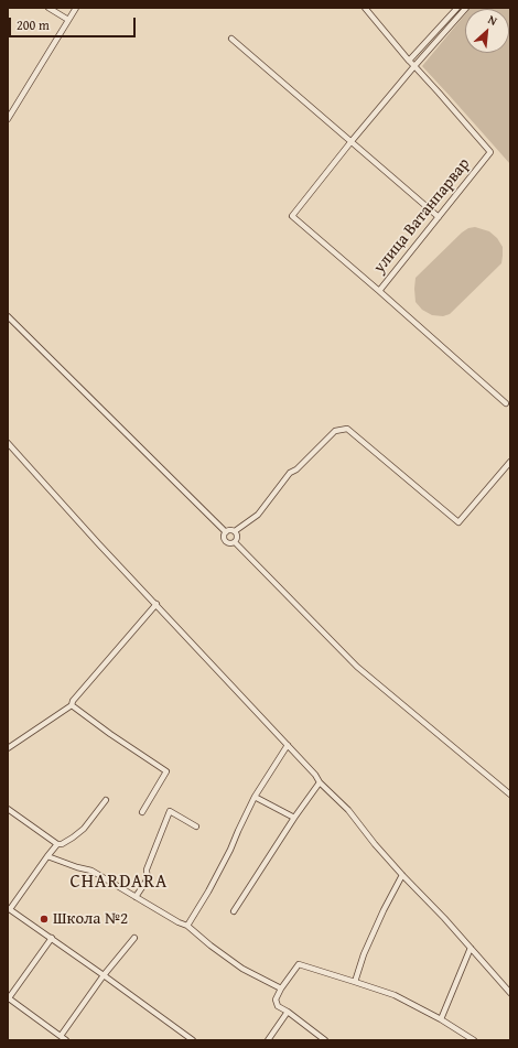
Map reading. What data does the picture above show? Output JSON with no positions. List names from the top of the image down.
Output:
{
  "streets": {
    "street": ["улица Ватанпарвар"]
  },
  "districts": ["CHARDARA"],
  "places": ["Школа №2"],
  "scale_bar": "200 m",
  "north": "top right"
}
